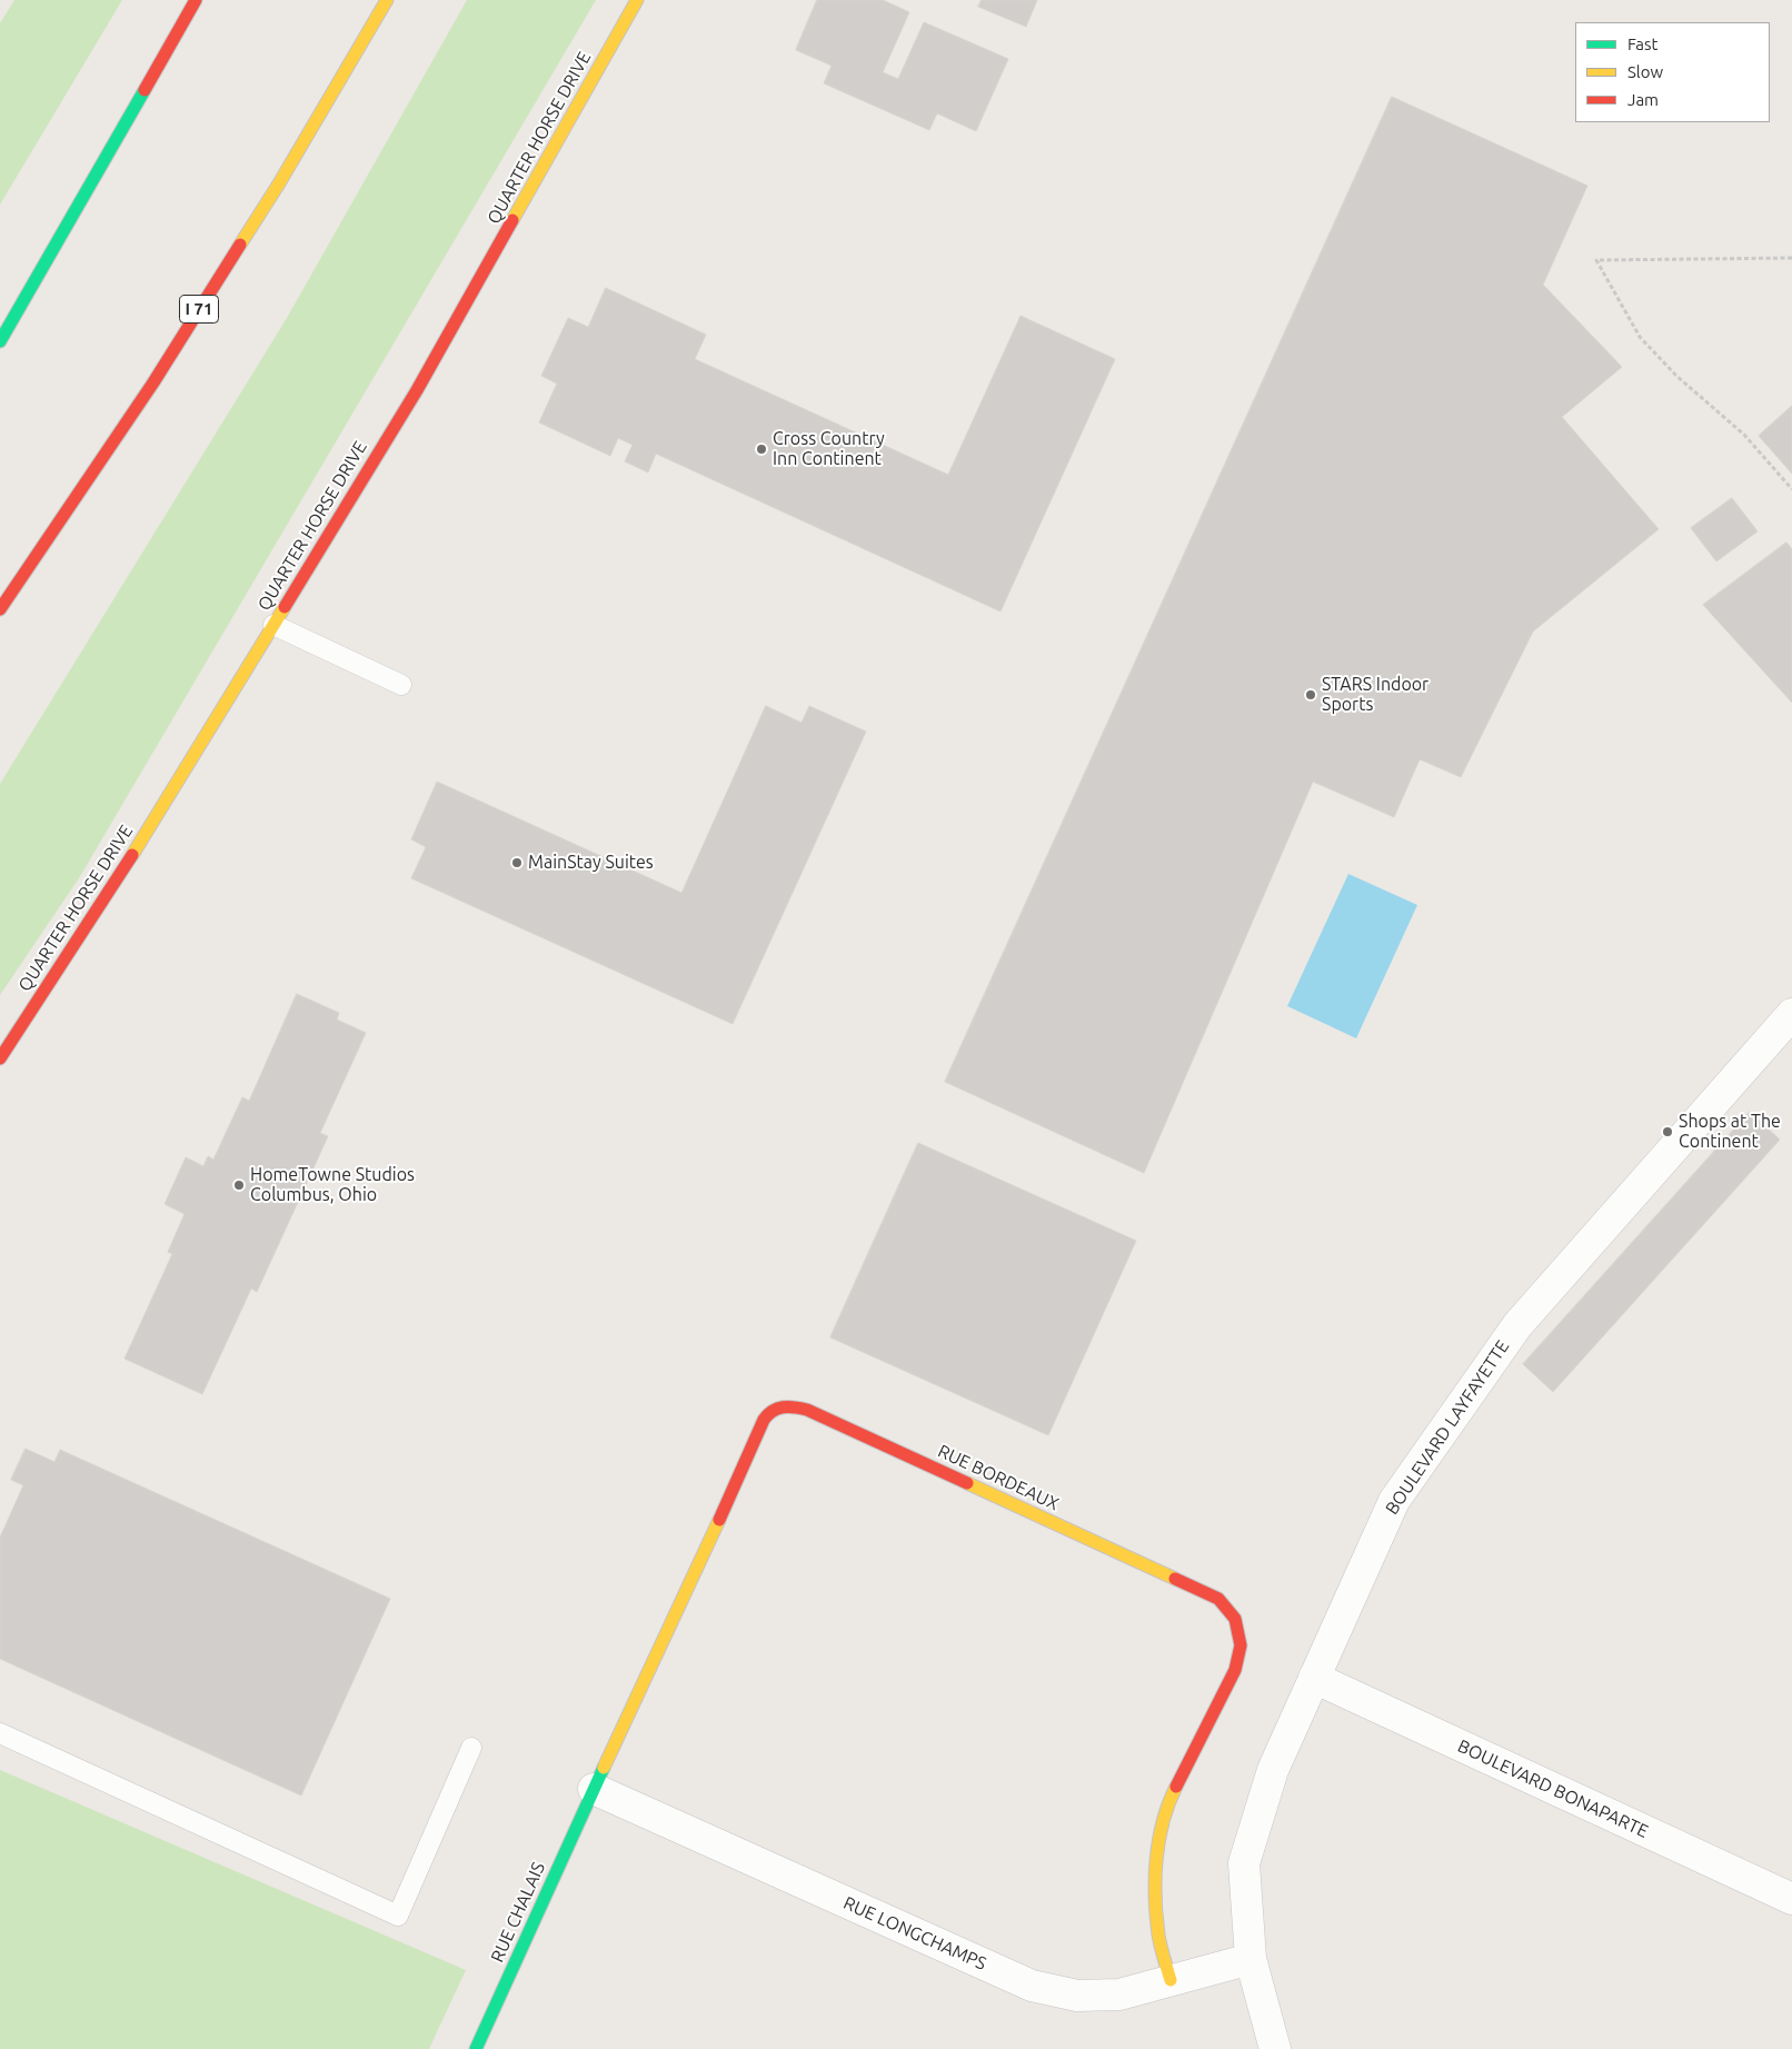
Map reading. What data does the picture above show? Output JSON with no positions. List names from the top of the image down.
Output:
{
  "streets": {
    "main road": [
      "QUARTER HORSE DRIVE",
      "I 71",
      "RUE BORDEAUX",
      "RUE CHALAIS"
    ],
    "street": ["BOULEVARD LAYFAYETTE", "BOULEVARD BONAPARTE", "RUE LONGCHAMPS"]
  },
  "crossings": [
    ["BOULEVARD LAYFAYETTE", "BOULEVARD BONAPARTE"],
    ["BOULEVARD LAYFAYETTE", "RUE LONGCHAMPS"],
    ["RUE BORDEAUX", "RUE CHALAIS"],
    ["RUE BORDEAUX", "RUE LONGCHAMPS"],
    ["RUE CHALAIS", "RUE LONGCHAMPS"]
  ],
  "places": [
    "Cross Country Inn Continent",
    "STARS Indoor Sports",
    "MainStay Suites",
    "Shops at The Continent",
    "HomeTowne Studios Columbus, Ohio"
  ],
  "legend": ["Fast", "Slow", "Jam"]
}
